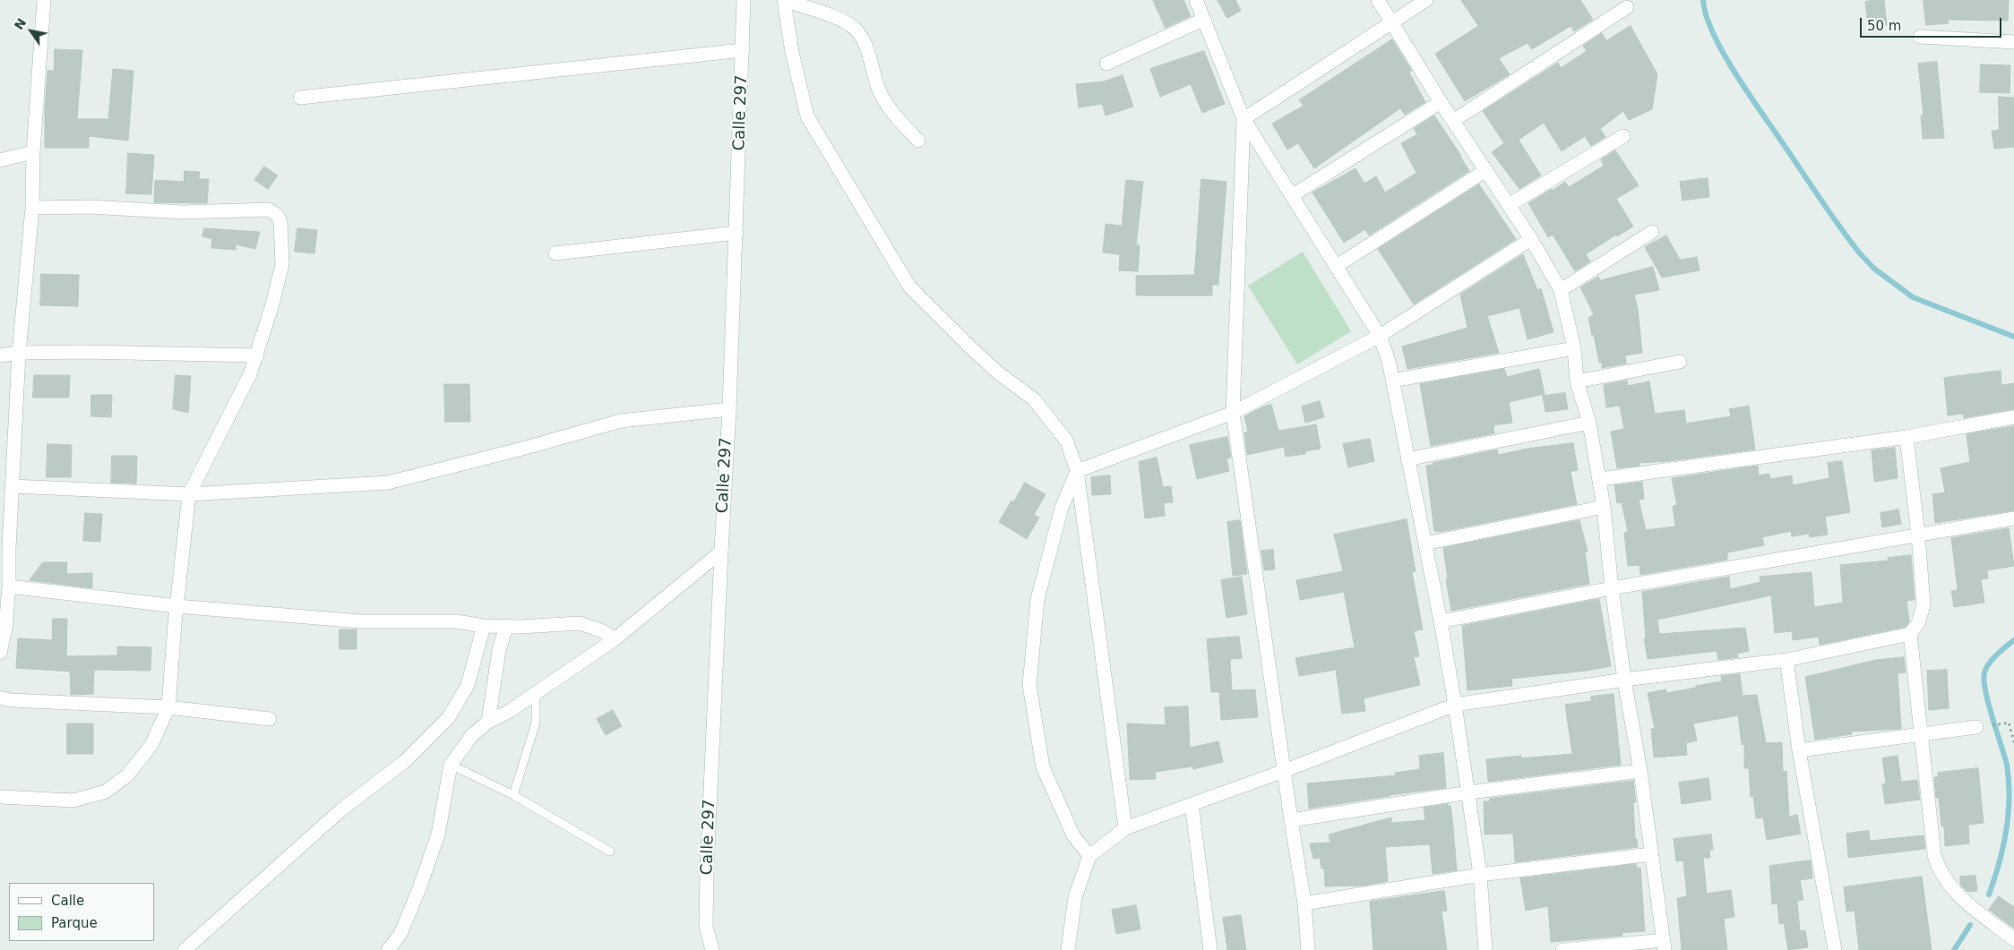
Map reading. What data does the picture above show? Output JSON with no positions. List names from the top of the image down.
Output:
{
  "streets": {
    "street": ["Calle 297"]
  },
  "legend": ["Calle", "Parque"],
  "scale_bar": "50 m",
  "north": "top left"
}
